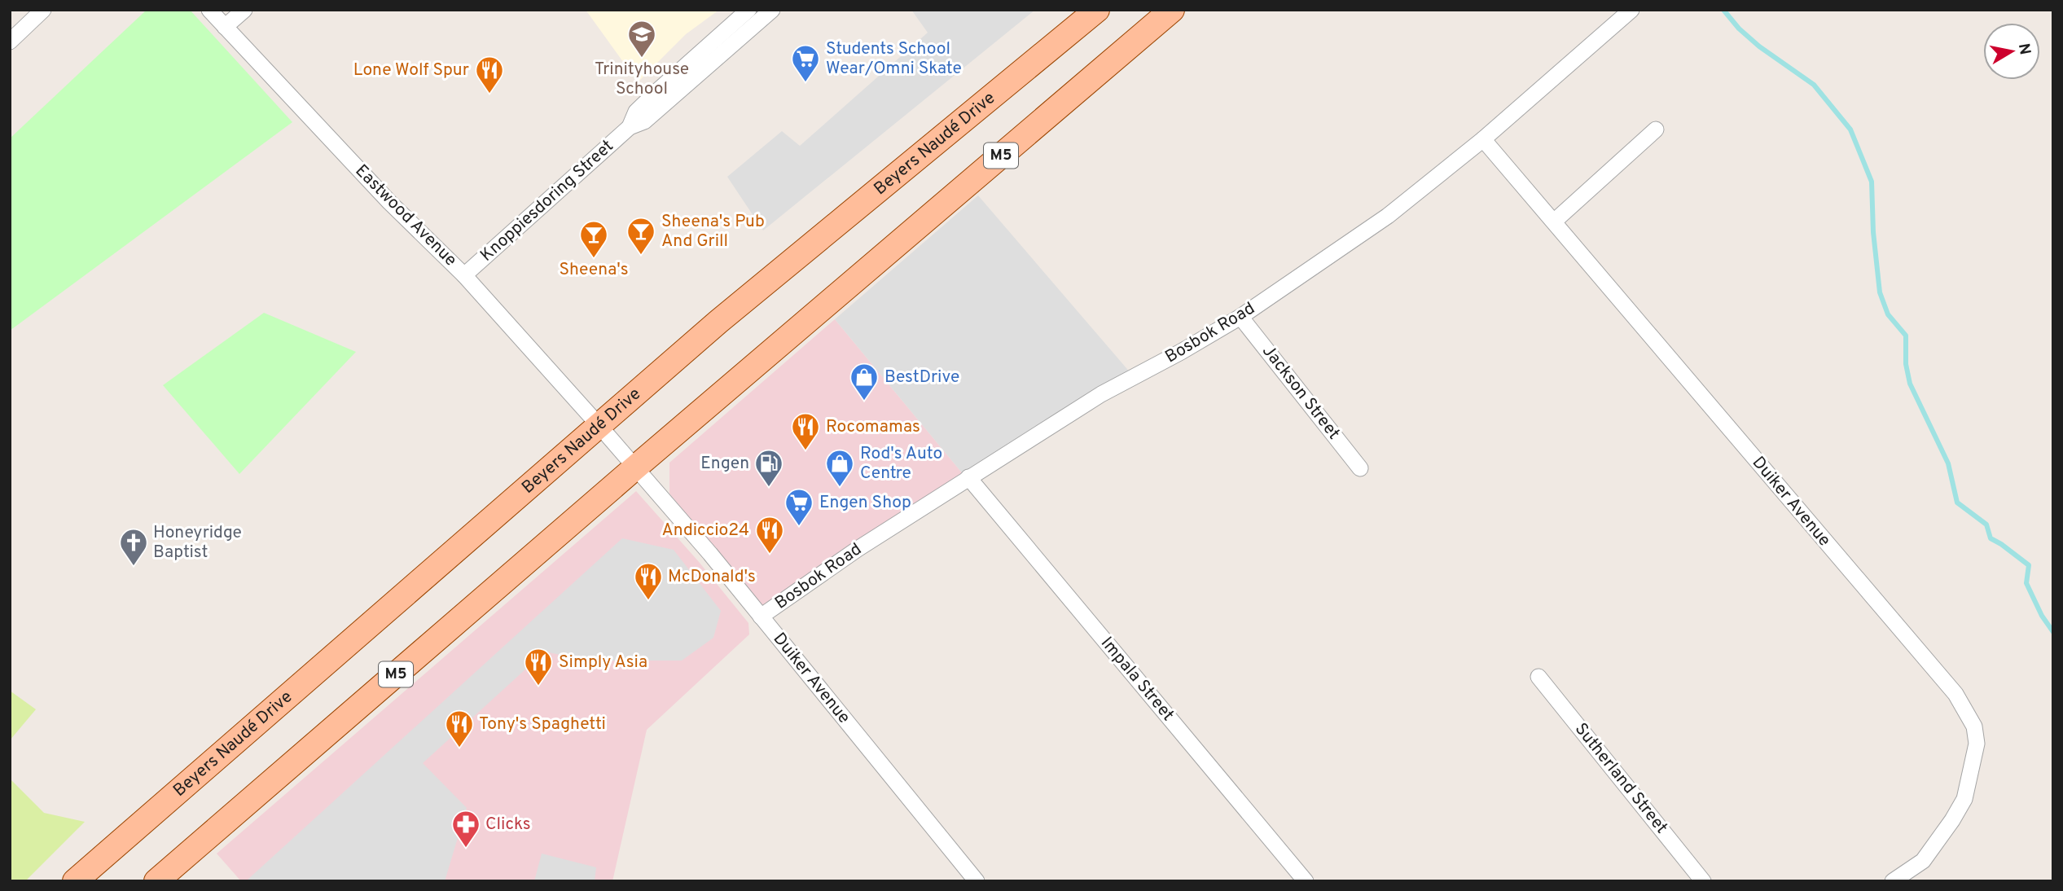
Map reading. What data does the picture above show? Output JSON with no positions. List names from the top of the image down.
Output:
{
  "streets": {
    "main road": ["Beyers Naudé Drive", "M5"],
    "street": [
      "Knoppiesdoring Street",
      "Eastwood Avenue",
      "Bosbok Road",
      "Jackson Street",
      "Duiker Avenue",
      "Impala Street",
      "Sutherland Street"
    ]
  },
  "crossings": [
    ["Beyers Naudé Drive", "Eastwood Avenue"],
    ["Beyers Naudé Drive", "Duiker Avenue"],
    ["M5", "Duiker Avenue"],
    ["Knoppiesdoring Street", "Eastwood Avenue"],
    ["Eastwood Avenue", "Duiker Avenue"],
    ["Bosbok Road", "Jackson Street"],
    ["Bosbok Road", "Duiker Avenue"],
    ["Bosbok Road", "Impala Street"]
  ],
  "places": {
    "school or university": ["Trinityhouse School"],
    "supermarket": ["Students School Wear/Omni Skate", "Engen Shop"],
    "restaurant": [
      "Lone Wolf Spur",
      "Rocomamas",
      "Andiccio24",
      "McDonald's",
      "Simply Asia",
      "Tony's Spaghetti"
    ],
    "bar": ["Sheena's Pub And Grill", "Sheena's"],
    "shop": ["BestDrive", "Rod's Auto Centre"],
    "fuel station": ["Engen"],
    "church": ["Honeyridge Baptist"],
    "pharmacy": ["Clicks"]
  },
  "north": "right"
}
